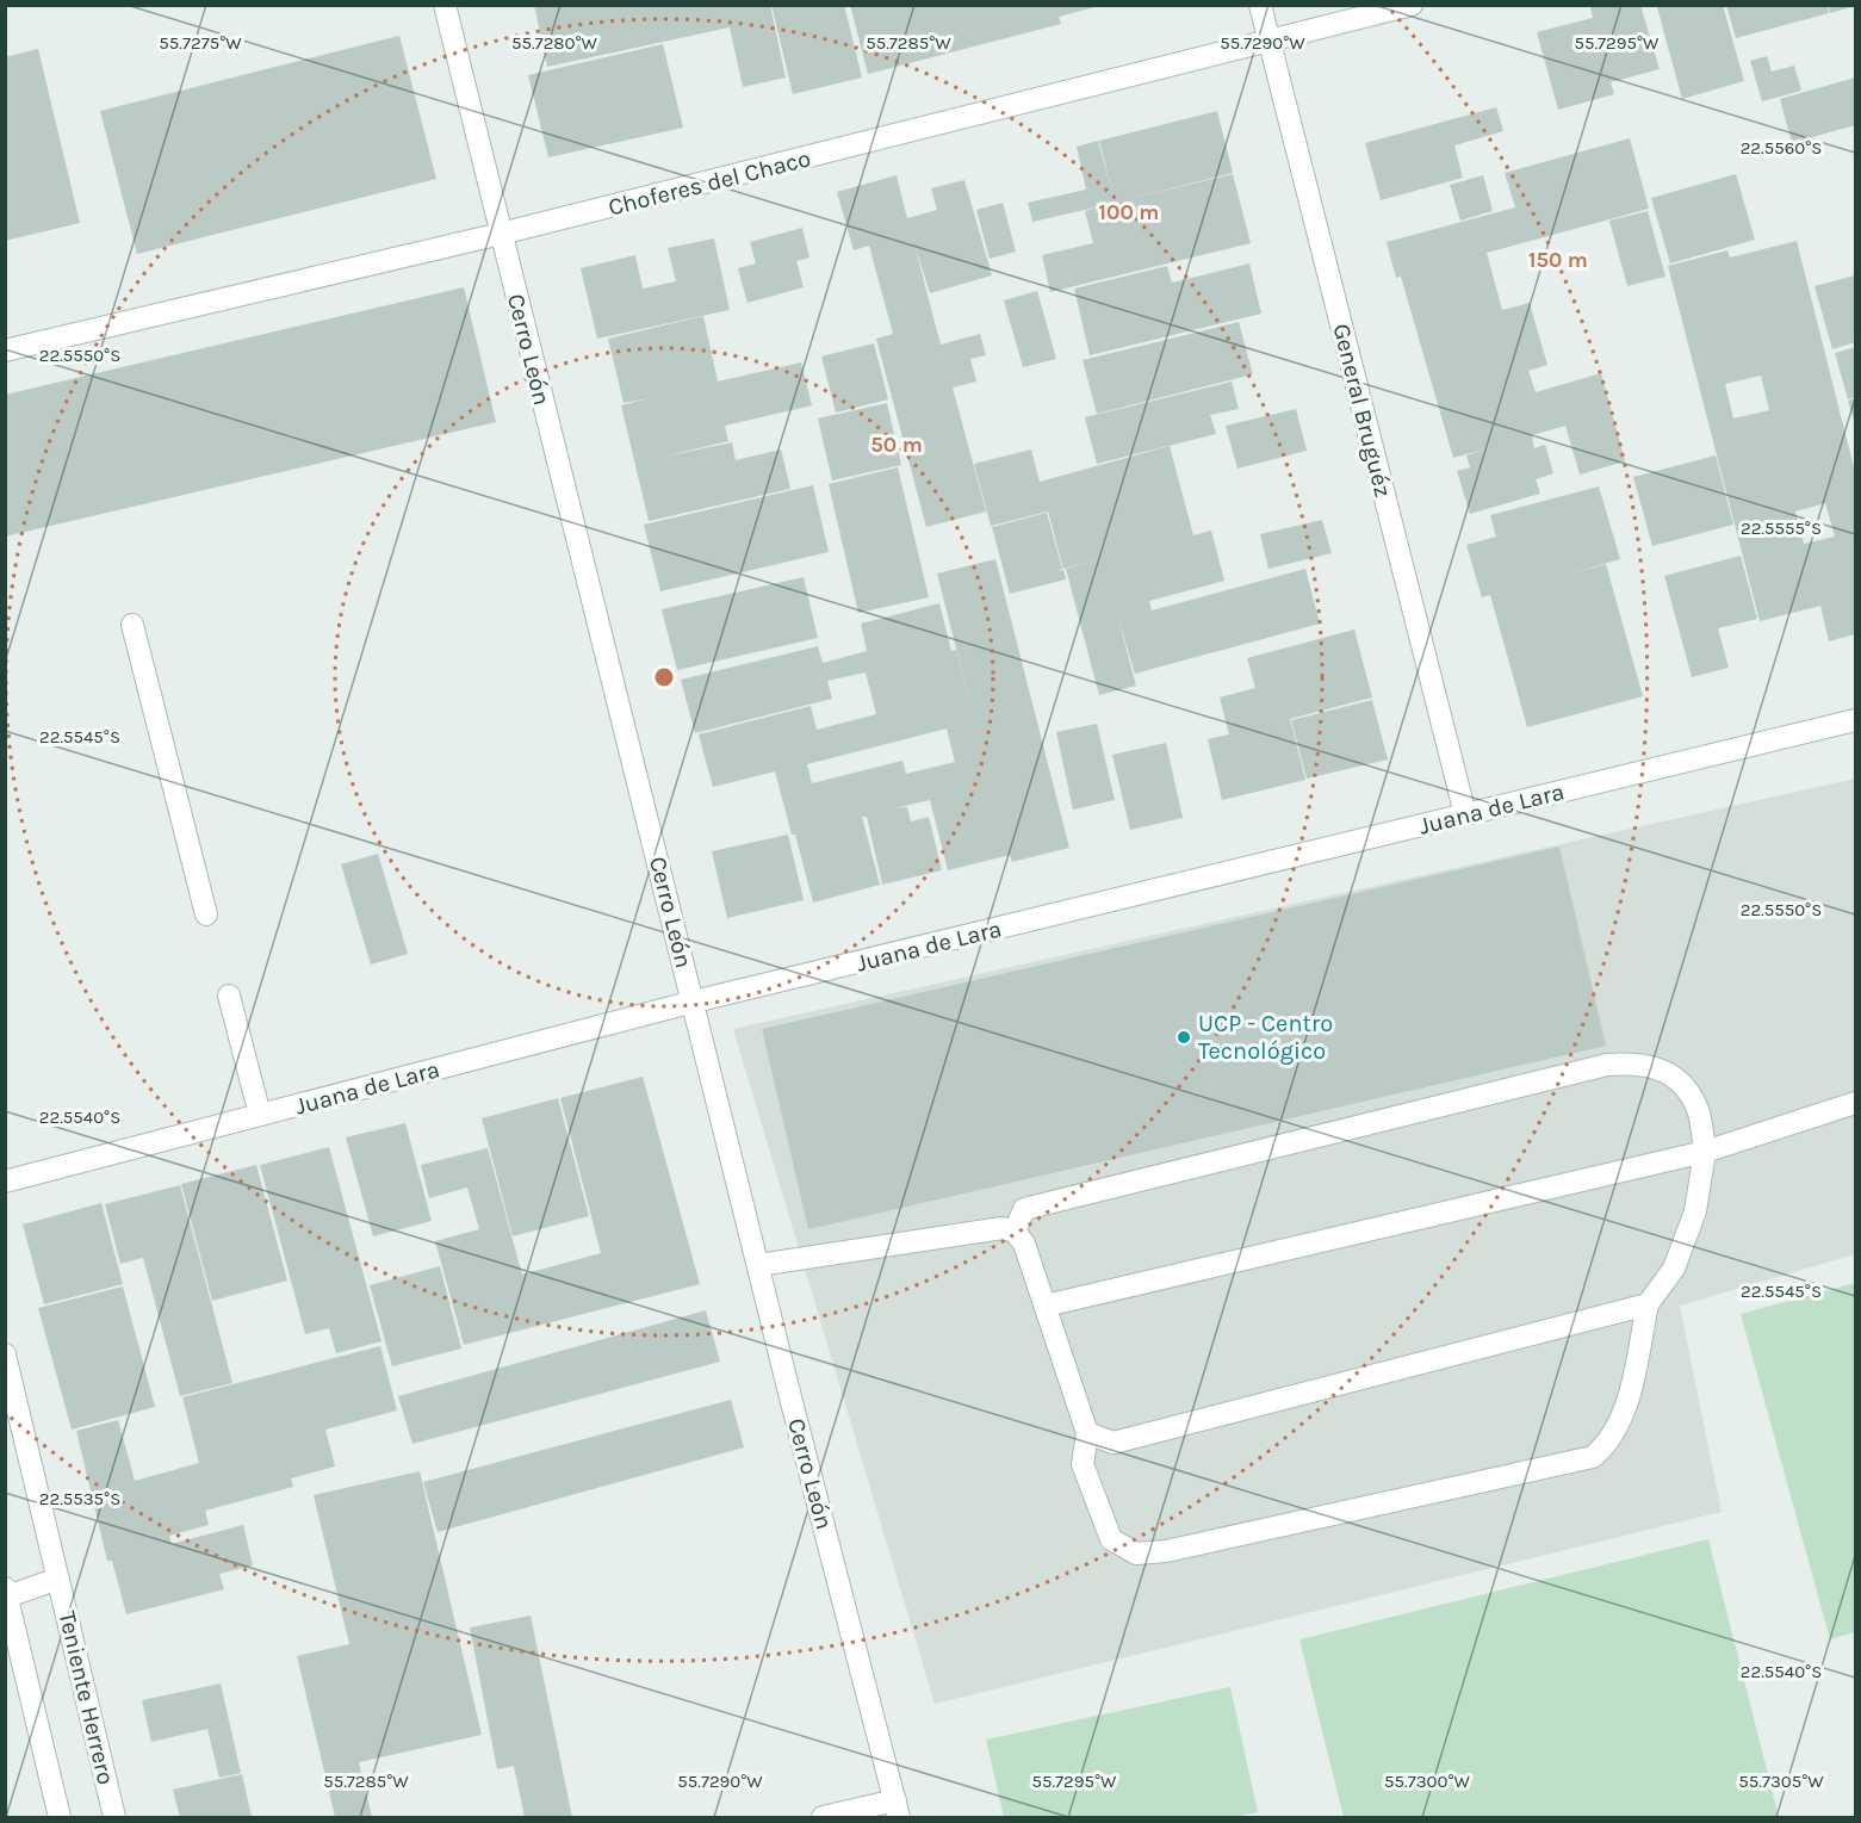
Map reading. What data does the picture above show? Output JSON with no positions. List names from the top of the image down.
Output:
{
  "streets": {
    "street": [
      "Choferes del Chaco",
      "Cerro León",
      "General Bruguéz",
      "Juana de Lara",
      "Teniente Herrero"
    ]
  },
  "crossings": [
    ["Choferes del Chaco", "Cerro León"],
    ["Choferes del Chaco", "General Bruguéz"],
    ["Cerro León", "Juana de Lara"],
    ["General Bruguéz", "Juana de Lara"]
  ],
  "places": ["UCP - Centro Tecnológico"],
  "coordinates": [
    "55.7275°W",
    "55.7280°W",
    "55.7285°W",
    "55.7290°W",
    "55.7295°W",
    "22.5560°S",
    "22.5550°S",
    "22.5555°S",
    "22.5545°S",
    "22.5540°S",
    "22.5535°S",
    "55.7300°W",
    "55.7305°W"
  ],
  "rings": ["100 m", "150 m", "50 m"]
}
